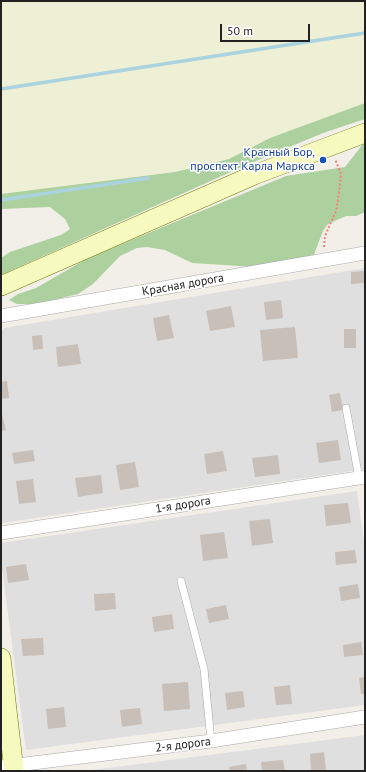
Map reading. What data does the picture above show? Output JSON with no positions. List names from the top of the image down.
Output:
{
  "streets": {
    "street": ["Красная дорога", "1-я дорога", "2-я дорога"]
  },
  "places": ["Красный Бор, проспект Карла Маркса"],
  "scale_bar": "50 m"
}
